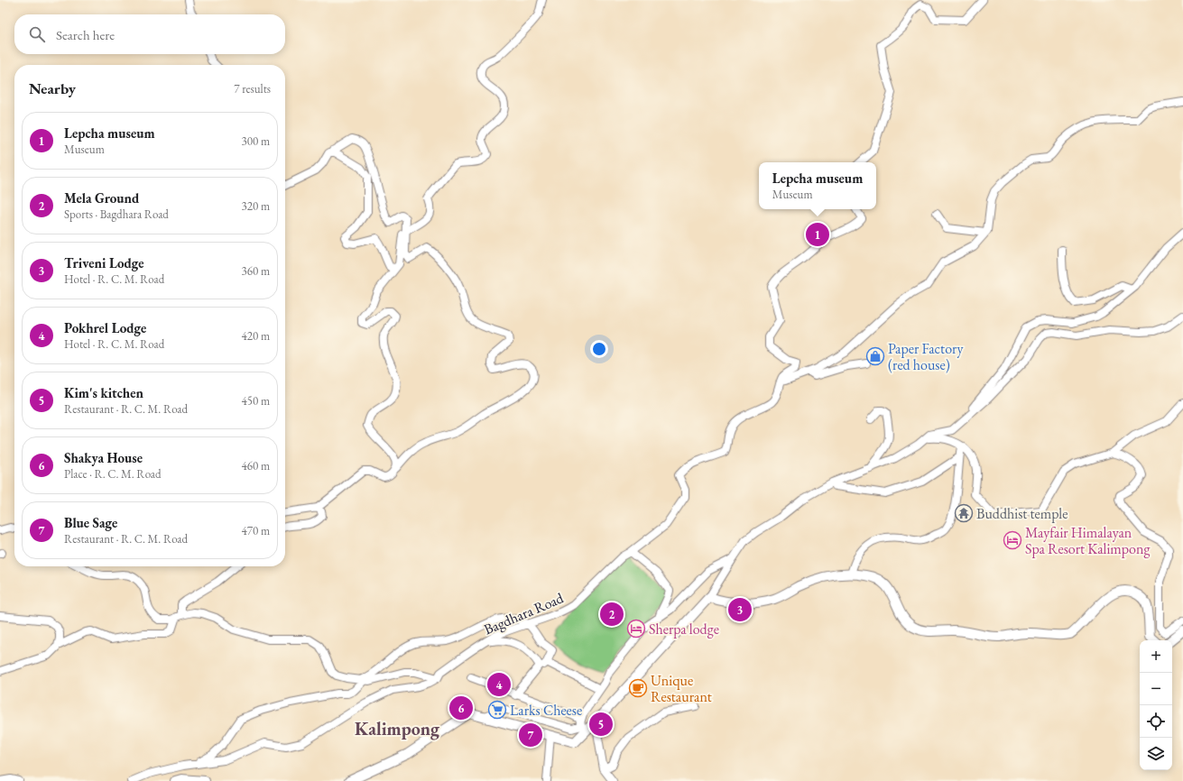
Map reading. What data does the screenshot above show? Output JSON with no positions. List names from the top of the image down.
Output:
{
  "streets": {
    "street": ["Bagdhara Road"]
  },
  "districts": ["Kalimpong"],
  "places": {
    "shop": ["Paper Factory (red house)"],
    "temple": ["Buddhist temple"],
    "hotel": ["Mayfair Himalayan Spa Resort Kalimpong", "Sherpa lodge"],
    "cafe": ["Unique Restaurant"],
    "supermarket": ["Larks Cheese"]
  },
  "page": {
    "search": "Search here",
    "heading": ["Nearby", "7 results"],
    "list": [
      {
        "mark": "1",
        "name": "Lepcha museum",
        "note": "Museum",
        "value": "300 m"
      },
      {
        "mark": "2",
        "name": "Mela Ground",
        "note": "Sports · Bagdhara Road",
        "value": "320 m"
      },
      {
        "mark": "3",
        "name": "Triveni Lodge",
        "note": "Hotel · R. C. M. Road",
        "value": "360 m"
      },
      {
        "mark": "4",
        "name": "Pokhrel Lodge",
        "note": "Hotel · R. C. M. Road",
        "value": "420 m"
      },
      {
        "mark": "5",
        "name": "Kim's kitchen",
        "note": "Restaurant · R. C. M. Road",
        "value": "450 m"
      },
      {
        "mark": "6",
        "name": "Shakya House",
        "note": "Place · R. C. M. Road",
        "value": "460 m"
      },
      {
        "mark": "7",
        "name": "Blue Sage",
        "note": "Restaurant · R. C. M. Road",
        "value": "470 m"
      }
    ],
    "popup": ["Lepcha museum", "Museum"],
    "pins": [
      "1",
      "3",
      "2",
      "4",
      "6",
      "5",
      "7"
    ],
    "map_buttons": ["+", "−"]
  }
}
